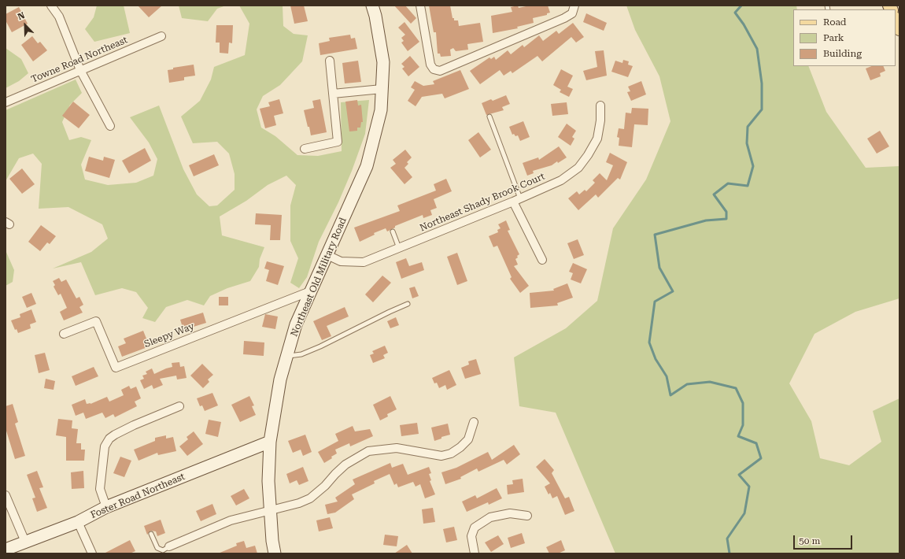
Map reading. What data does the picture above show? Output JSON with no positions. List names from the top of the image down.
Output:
{
  "streets": {
    "street": [
      "Towne Road Northeast",
      "Northeast Shady Brook Court",
      "Northeast Old Military Road",
      "Sleepy Way",
      "Foster Road Northeast"
    ]
  },
  "crossings": [
    ["Northeast Shady Brook Court", "Northeast Old Military Road"],
    ["Northeast Old Military Road", "Sleepy Way"],
    ["Northeast Old Military Road", "Foster Road Northeast"]
  ],
  "legend": ["Road", "Park", "Building"],
  "scale_bar": "50 m",
  "north": "top left"
}
